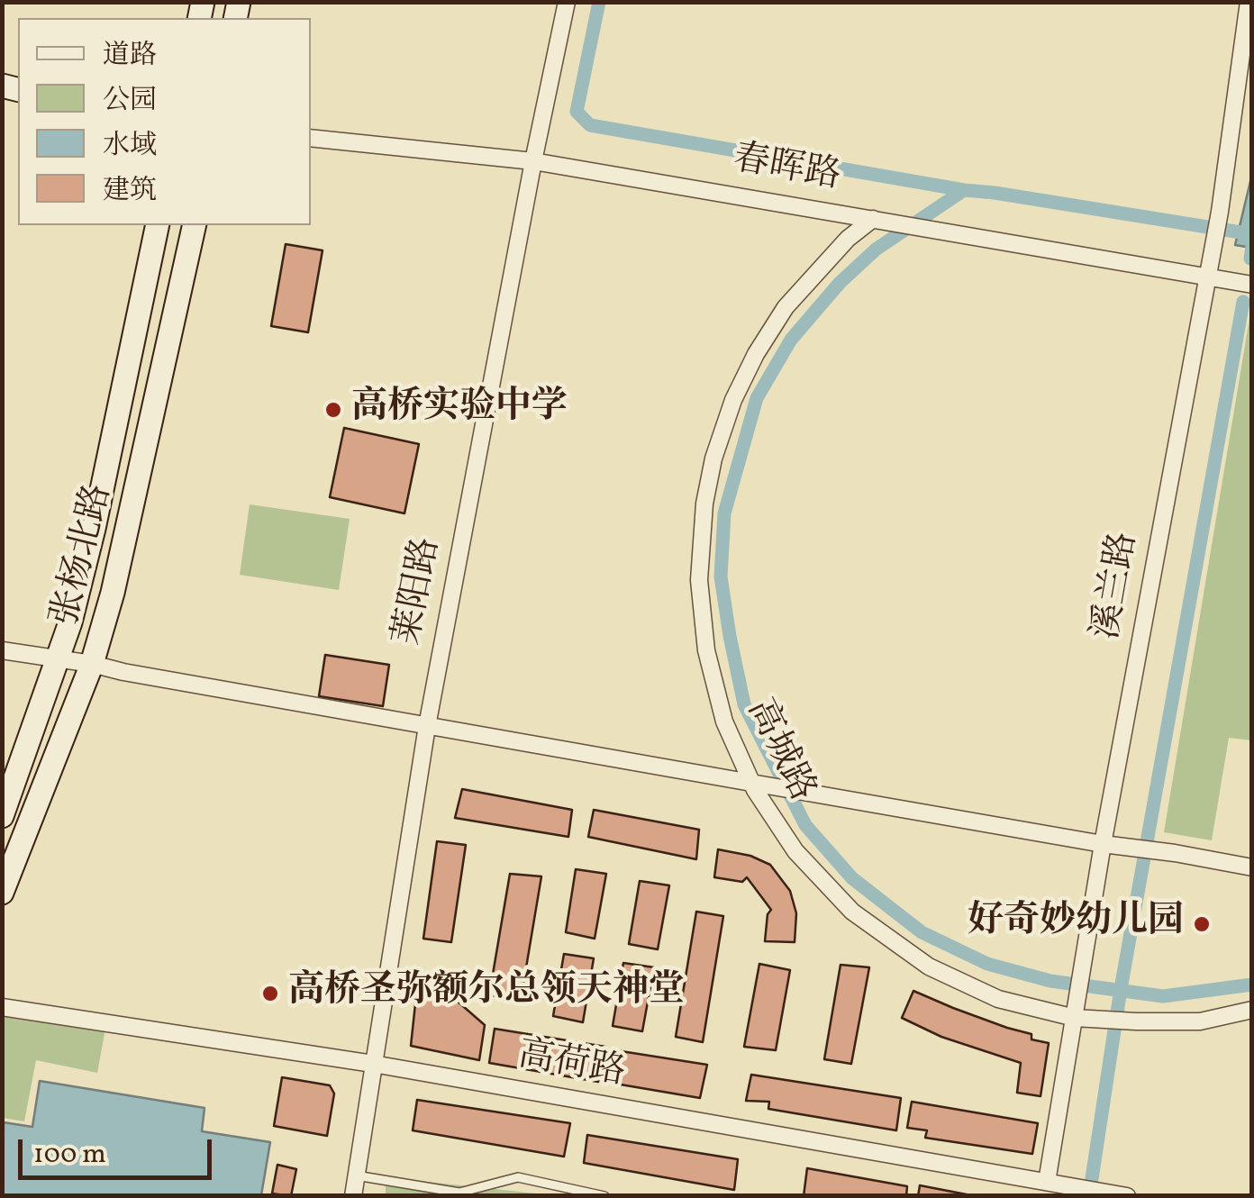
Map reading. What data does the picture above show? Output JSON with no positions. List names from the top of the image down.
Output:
{
  "streets": {
    "main road": ["张杨北路"],
    "street": [
      "春晖路",
      "溪兰路",
      "莱阳路",
      "高城路",
      "高荷路"
    ]
  },
  "crossings": [
    ["春晖路", "溪兰路"],
    ["春晖路", "莱阳路"],
    ["春晖路", "高城路"],
    ["溪兰路", "高城路"],
    ["溪兰路", "高荷路"],
    ["莱阳路", "高荷路"]
  ],
  "places": ["高桥实验中学", "好奇妙幼儿园", "高桥圣弥额尔总领天神堂"],
  "legend": [
    "道路",
    "公园",
    "水域",
    "建筑"
  ],
  "scale_bar": "100 m"
}
